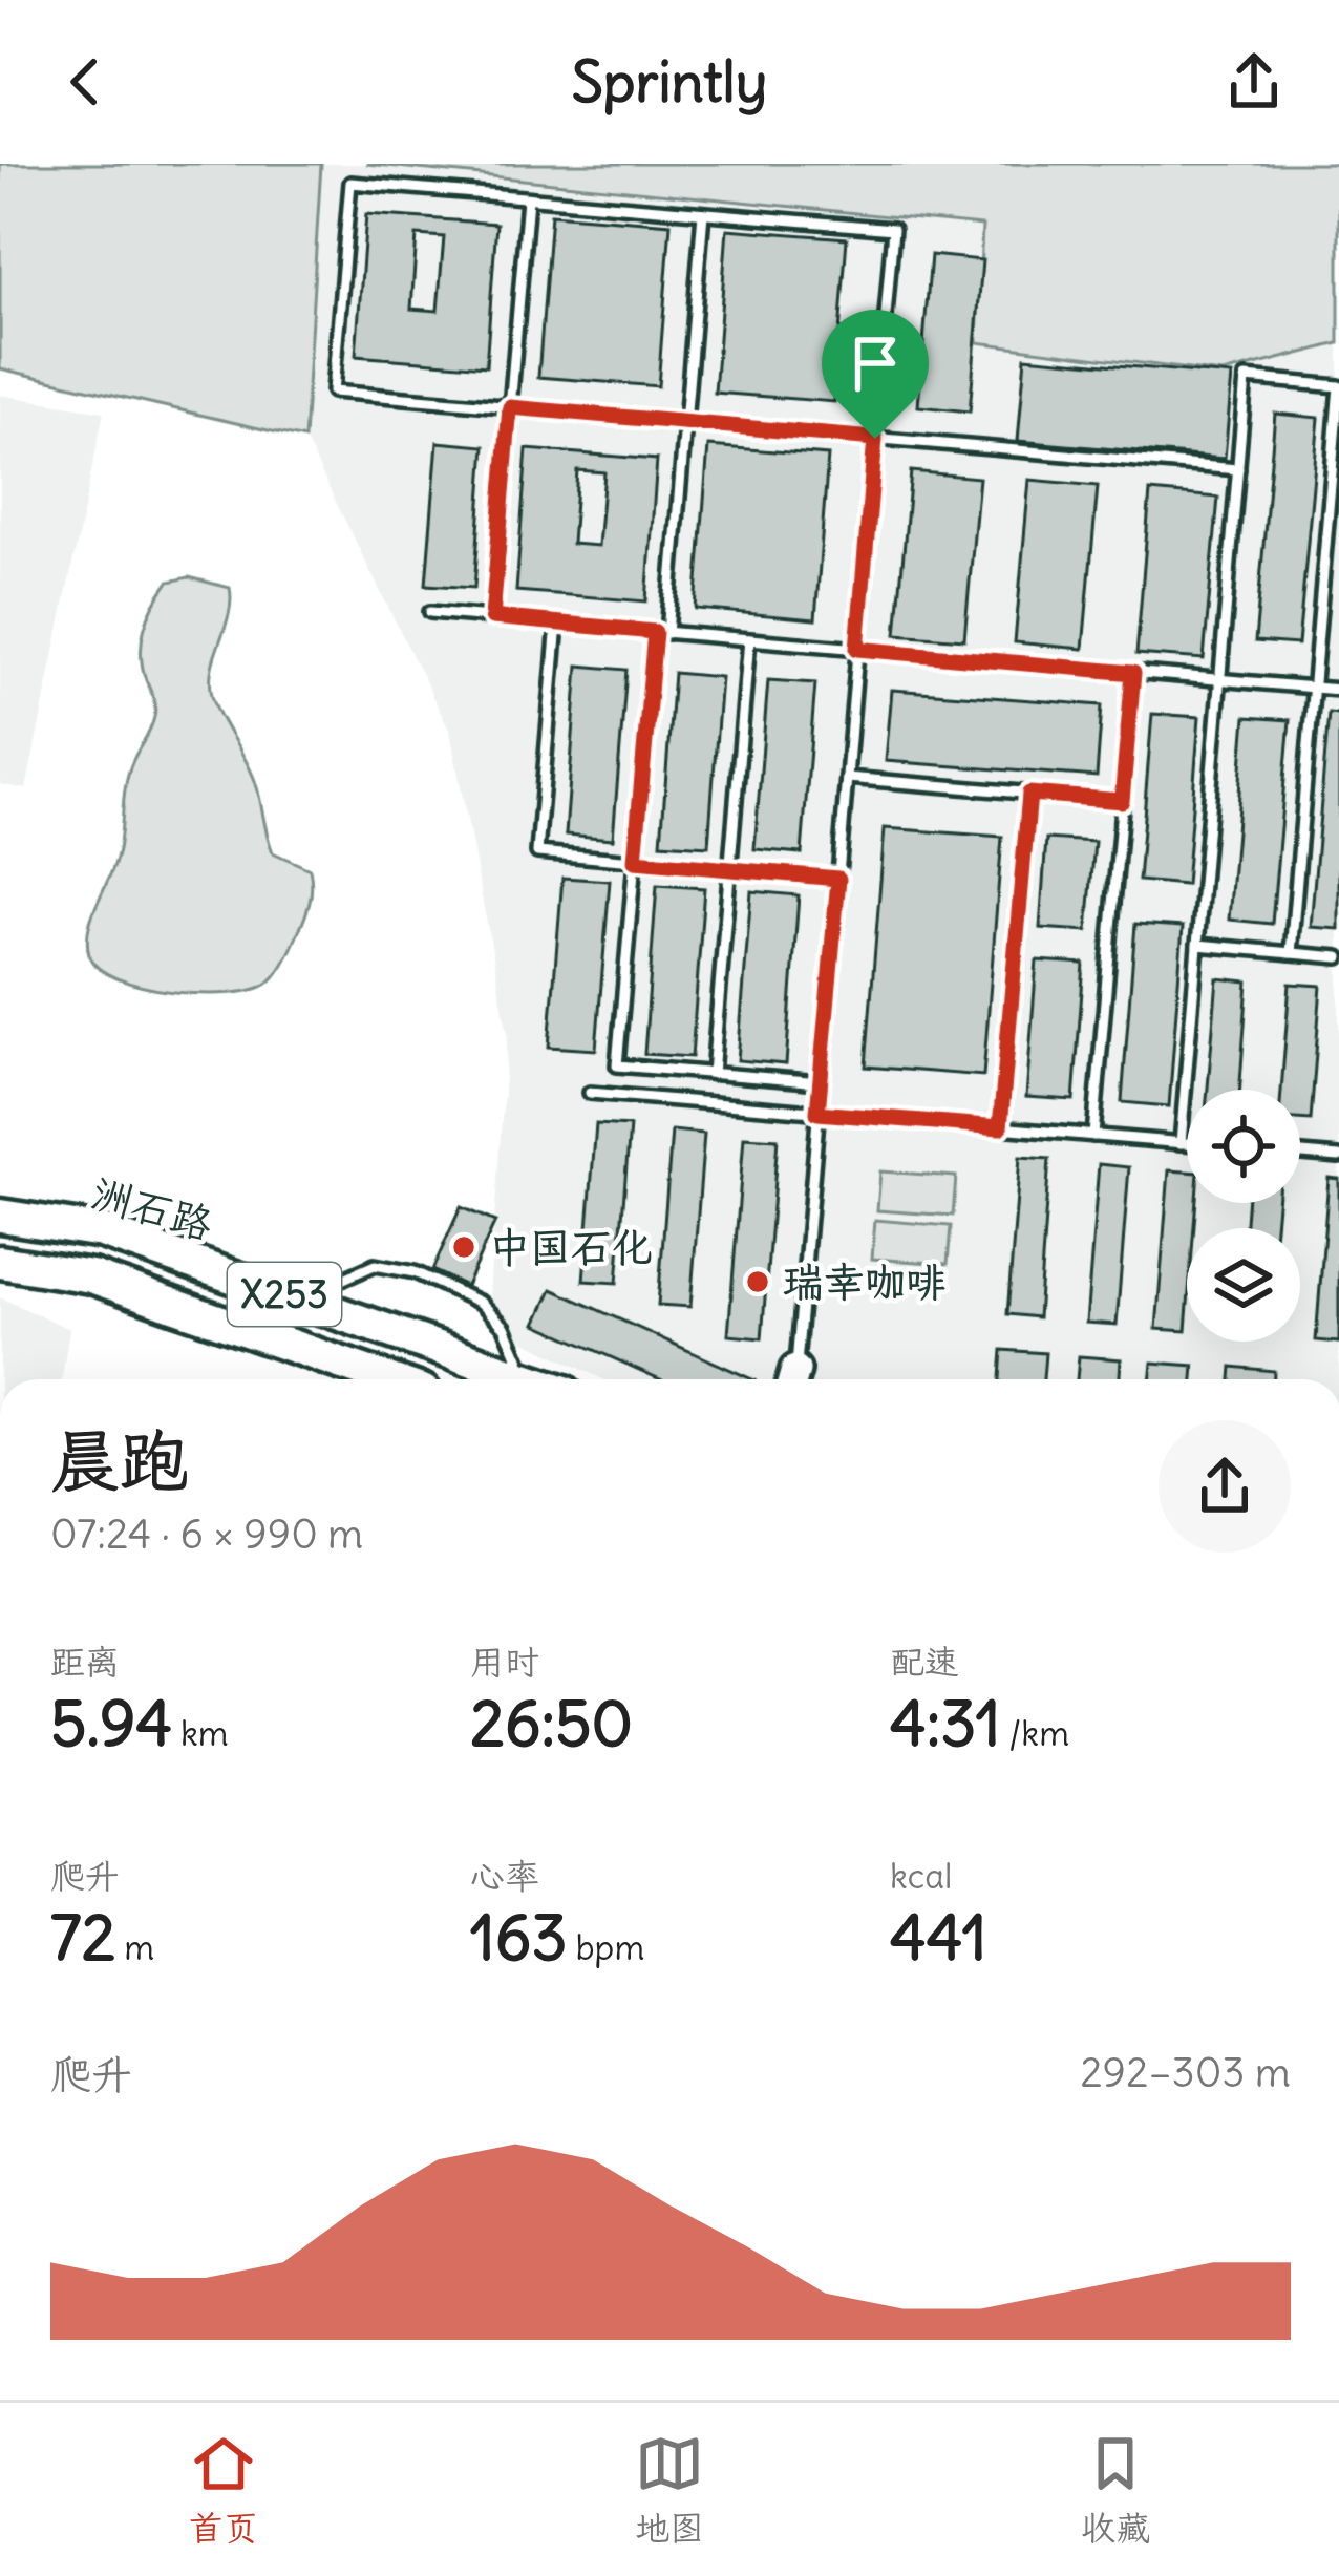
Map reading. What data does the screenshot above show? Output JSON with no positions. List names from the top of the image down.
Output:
{
  "streets": {
    "main road": ["洲石路", "X253"]
  },
  "places": ["中国石化", "瑞幸咖啡"],
  "page": {
    "header": "Sprintly",
    "heading": ["晨跑", "07:24 · 6 × 990 m"],
    "stats": [
      ["距离", "5.94 km"],
      ["用时", "26:50"],
      ["配速", "4:31 /km"],
      ["爬升", "72 m"],
      ["心率", "163 bpm"],
      ["kcal", "441"]
    ],
    "chart": ["爬升", "292–303 m"],
    "tabs": ["首页", "地图", "收藏"]
  }
}
